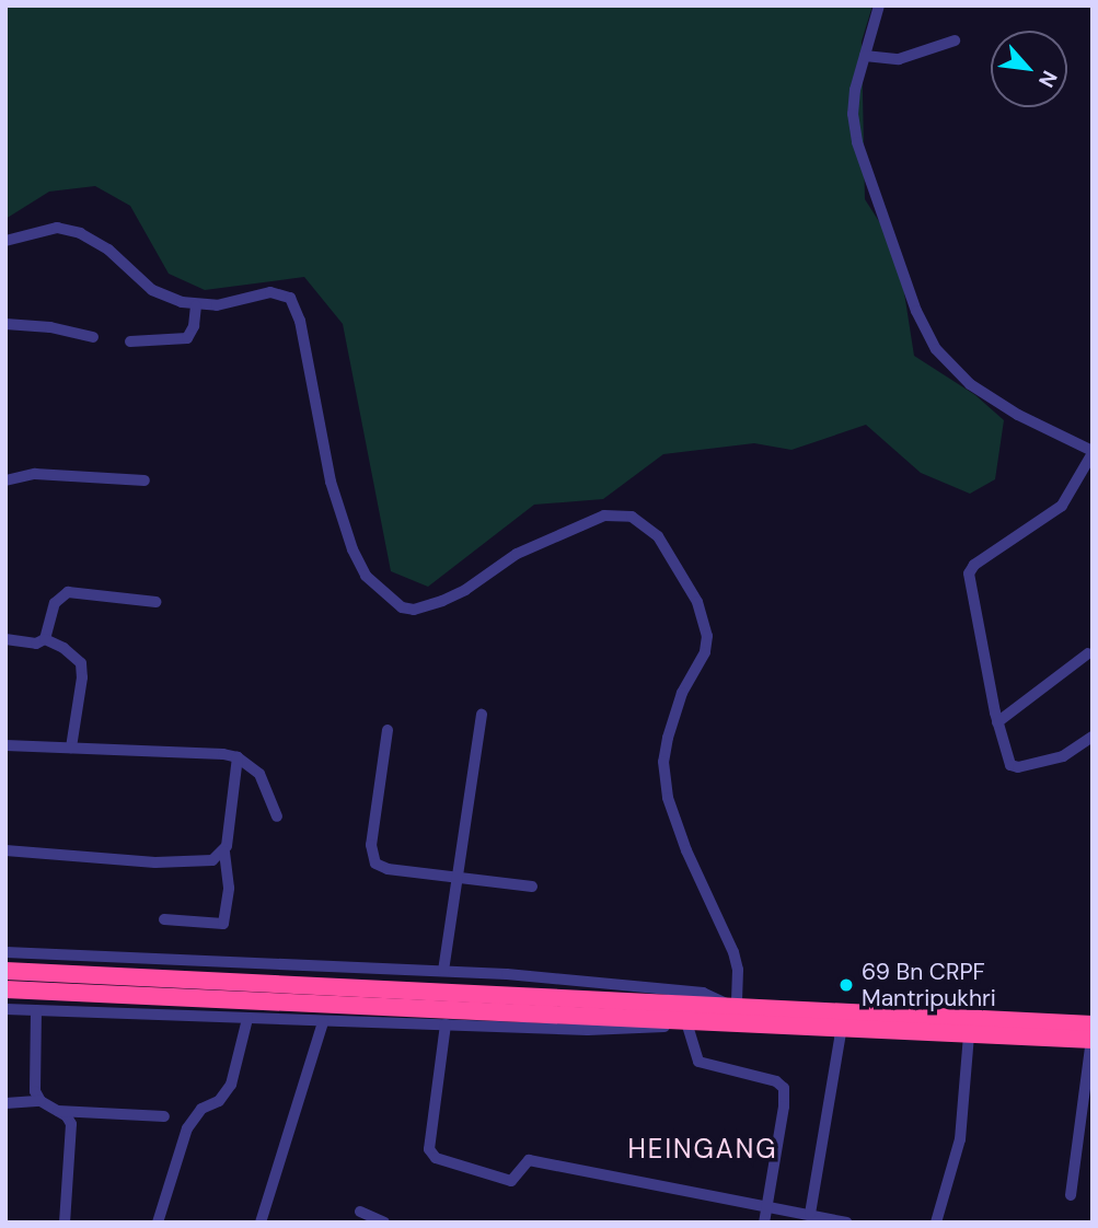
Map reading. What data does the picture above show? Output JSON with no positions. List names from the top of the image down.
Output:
{
  "districts": ["HEINGANG"],
  "places": ["69 Bn CRPF Mantripukhri"],
  "north": "bottom right"
}
